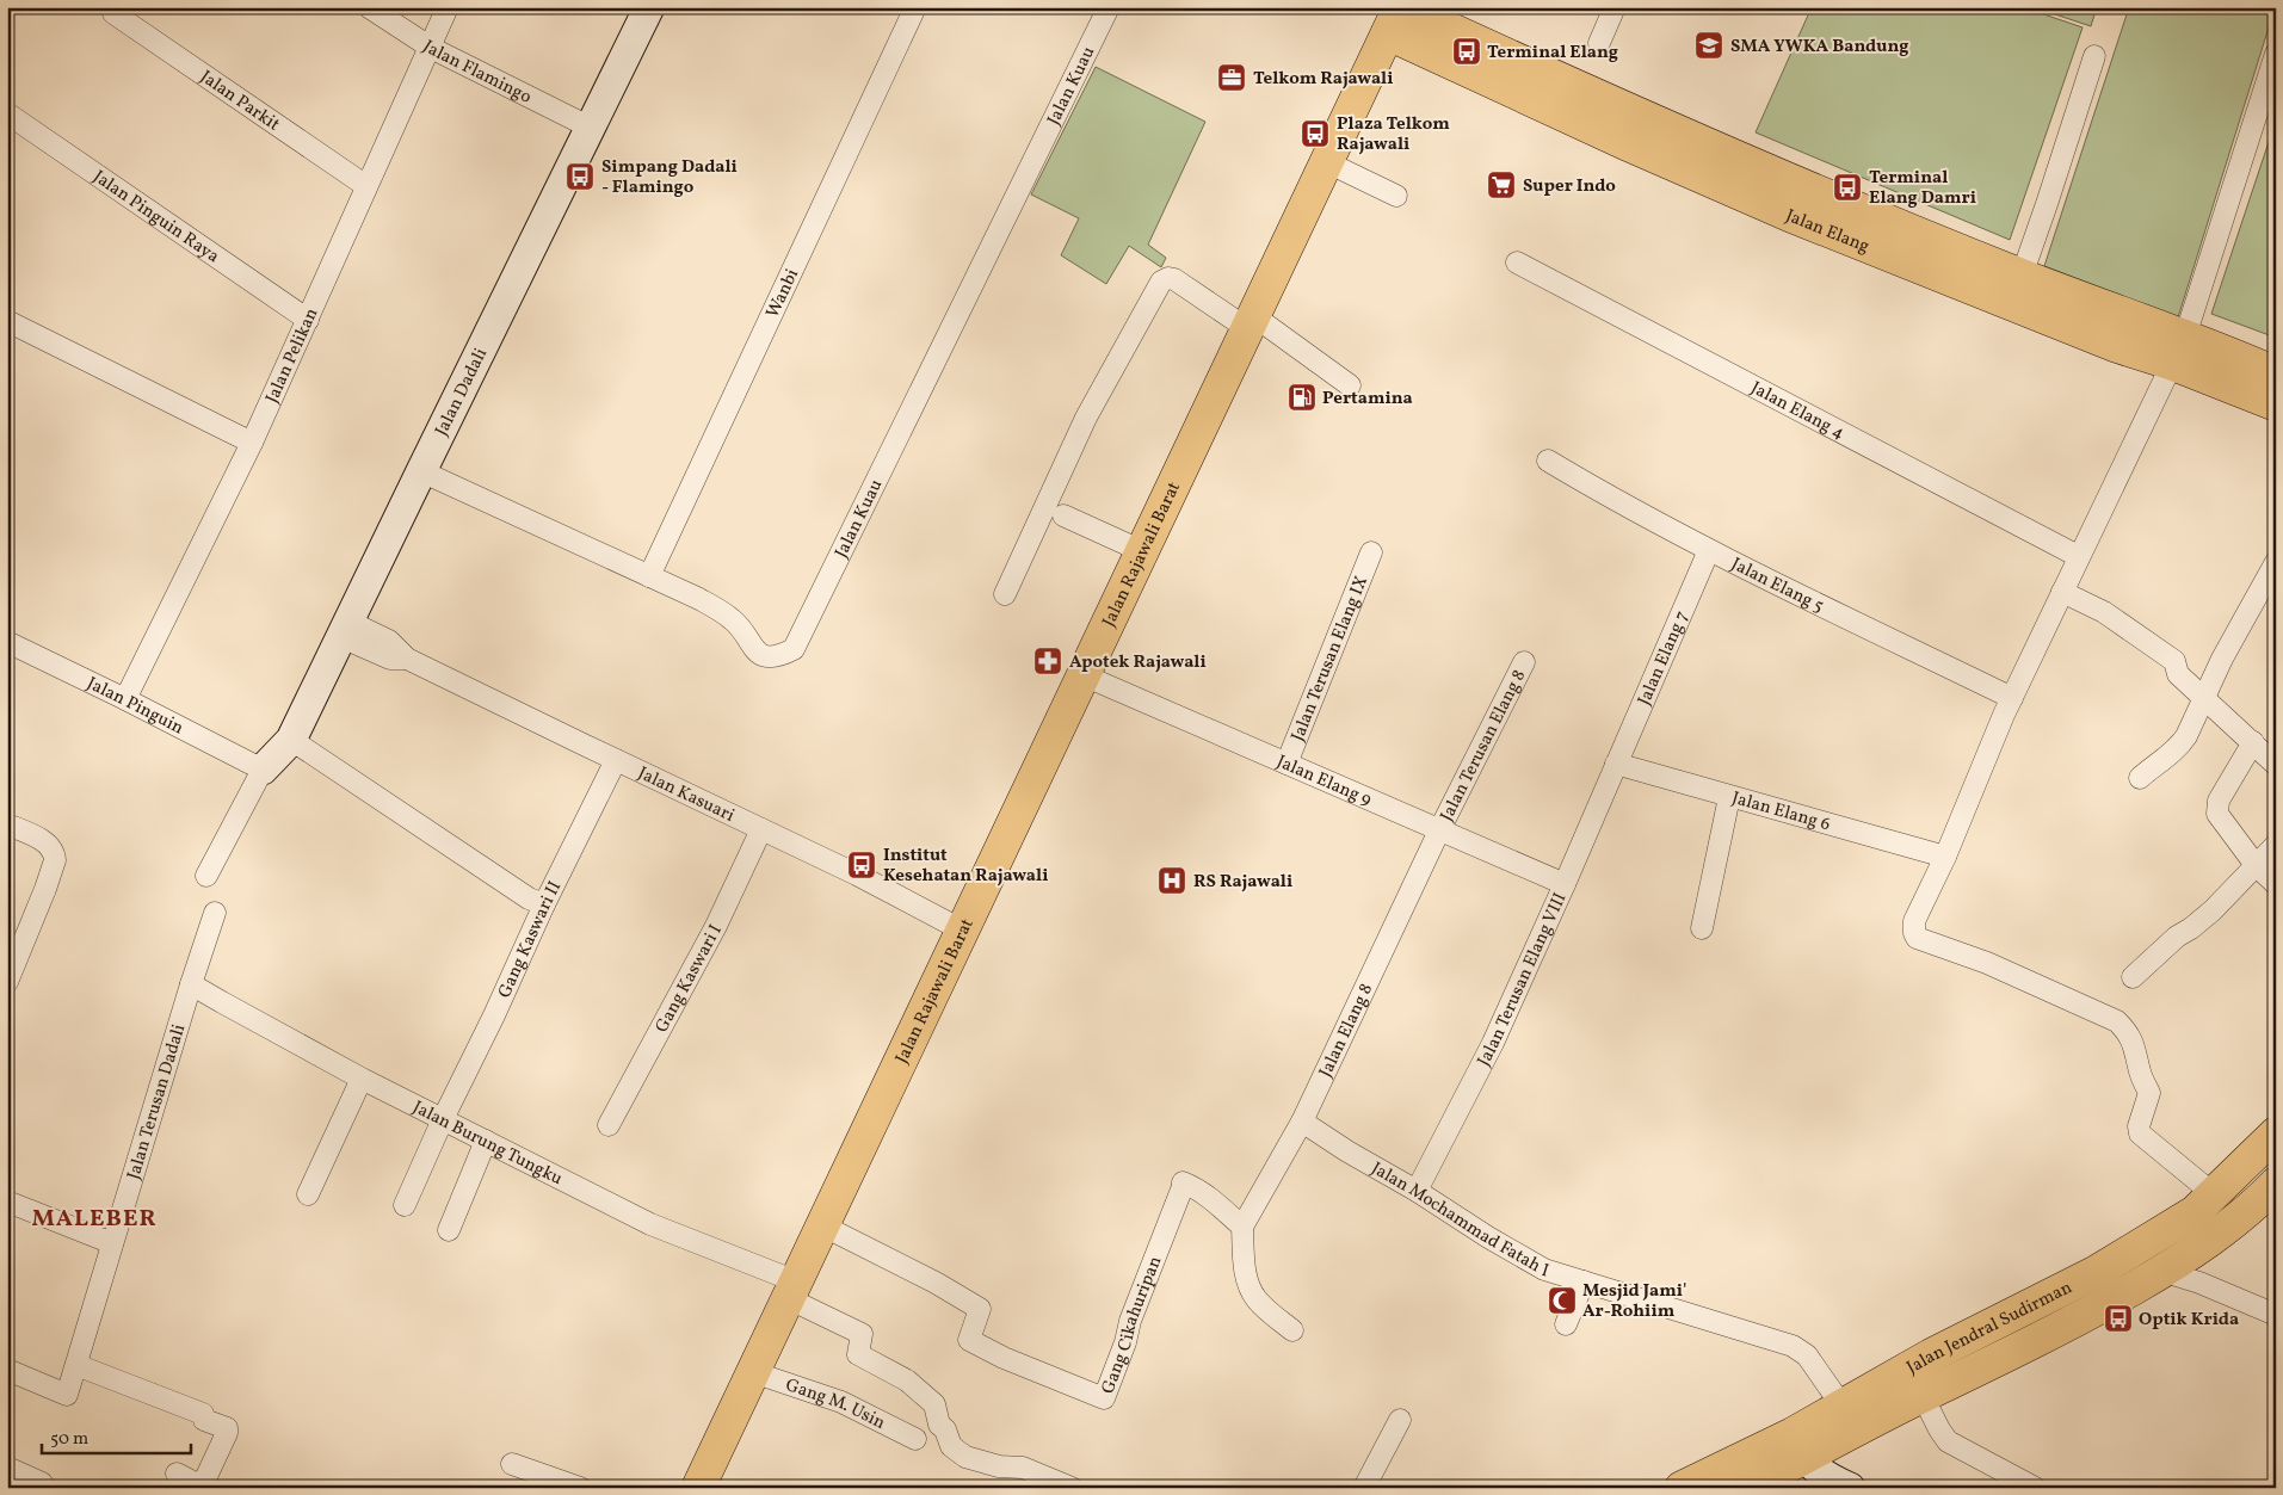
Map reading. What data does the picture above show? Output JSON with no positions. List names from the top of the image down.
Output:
{
  "streets": {
    "main road": ["Jalan Elang", "Jalan Rajawali Barat", "Jalan Jendral Sudirman"],
    "street": [
      "Jalan Flamingo",
      "Jalan Kuau",
      "Jalan Parkit",
      "Jalan Pinguin Raya",
      "Wanbi",
      "Jalan Pelikan",
      "Jalan Dadali",
      "Jalan Elang 4",
      "Jalan Elang 5",
      "Jalan Elang 7",
      "Jalan Terusan Elang IX",
      "Jalan Pinguin",
      "Jalan Terusan Elang 8",
      "Jalan Elang 9",
      "Jalan Kasuari",
      "Jalan Elang 6",
      "Gang Kaswari II",
      "Gang Kaswari I",
      "Jalan Terusan Elang VIII",
      "Jalan Elang 8",
      "Jalan Terusan Dadali",
      "Jalan Burung Tungku",
      "Jalan Mochammad Fatah I",
      "Gang Cikahuripan",
      "Gang M. Usin"
    ]
  },
  "crossings": [
    ["Jalan Flamingo", "Jalan Pelikan"],
    ["Jalan Flamingo", "Jalan Dadali"],
    ["Jalan Kuau", "Wanbi"],
    ["Jalan Kuau", "Jalan Dadali"],
    ["Jalan Parkit", "Jalan Pelikan"],
    ["Jalan Pinguin Raya", "Jalan Pelikan"],
    ["Jalan Elang", "Jalan Rajawali Barat"],
    ["Jalan Pelikan", "Jalan Pinguin"],
    ["Jalan Dadali", "Jalan Pinguin"],
    ["Jalan Dadali", "Jalan Kasuari"],
    ["Jalan Rajawali Barat", "Jalan Elang 9"],
    ["Jalan Rajawali Barat", "Jalan Kasuari"],
    ["Jalan Rajawali Barat", "Jalan Burung Tungku"],
    ["Jalan Rajawali Barat", "Gang Cikahuripan"],
    ["Jalan Rajawali Barat", "Gang M. Usin"],
    ["Jalan Elang 5", "Jalan Elang 7"],
    ["Jalan Elang 7", "Jalan Elang 6"],
    ["Jalan Elang 7", "Jalan Terusan Elang VIII"],
    ["Jalan Terusan Elang IX", "Jalan Elang 9"],
    ["Jalan Terusan Elang 8", "Jalan Elang 9"],
    ["Jalan Terusan Elang 8", "Jalan Elang 8"],
    ["Jalan Elang 9", "Jalan Terusan Elang VIII"],
    ["Jalan Elang 9", "Jalan Elang 8"],
    ["Jalan Kasuari", "Gang Kaswari II"],
    ["Jalan Kasuari", "Gang Kaswari I"],
    ["Jalan Elang 6", "Jalan Terusan Elang VIII"],
    ["Gang Kaswari II", "Jalan Burung Tungku"],
    ["Jalan Terusan Elang VIII", "Jalan Mochammad Fatah I"],
    ["Jalan Elang 8", "Jalan Mochammad Fatah I"],
    ["Jalan Elang 8", "Gang Cikahuripan"],
    ["Jalan Terusan Dadali", "Jalan Burung Tungku"],
    ["Jalan Mochammad Fatah I", "Jalan Jendral Sudirman"]
  ],
  "districts": ["MALEBER"],
  "places": {
    "school or university": ["SMA YWKA Bandung"],
    "bus stop": [
      "Terminal Elang",
      "Plaza Telkom Rajawali",
      "Simpang Dadali - Flamingo",
      "Terminal Elang Damri",
      "Institut Kesehatan Rajawali",
      "Optik Krida"
    ],
    "office": ["Telkom Rajawali"],
    "supermarket": ["Super Indo"],
    "fuel station": ["Pertamina"],
    "pharmacy": ["Apotek Rajawali"],
    "hospital": ["RS Rajawali"],
    "mosque": ["Mesjid Jami' Ar-Rohiim"]
  },
  "scale_bar": "50 m"
}
